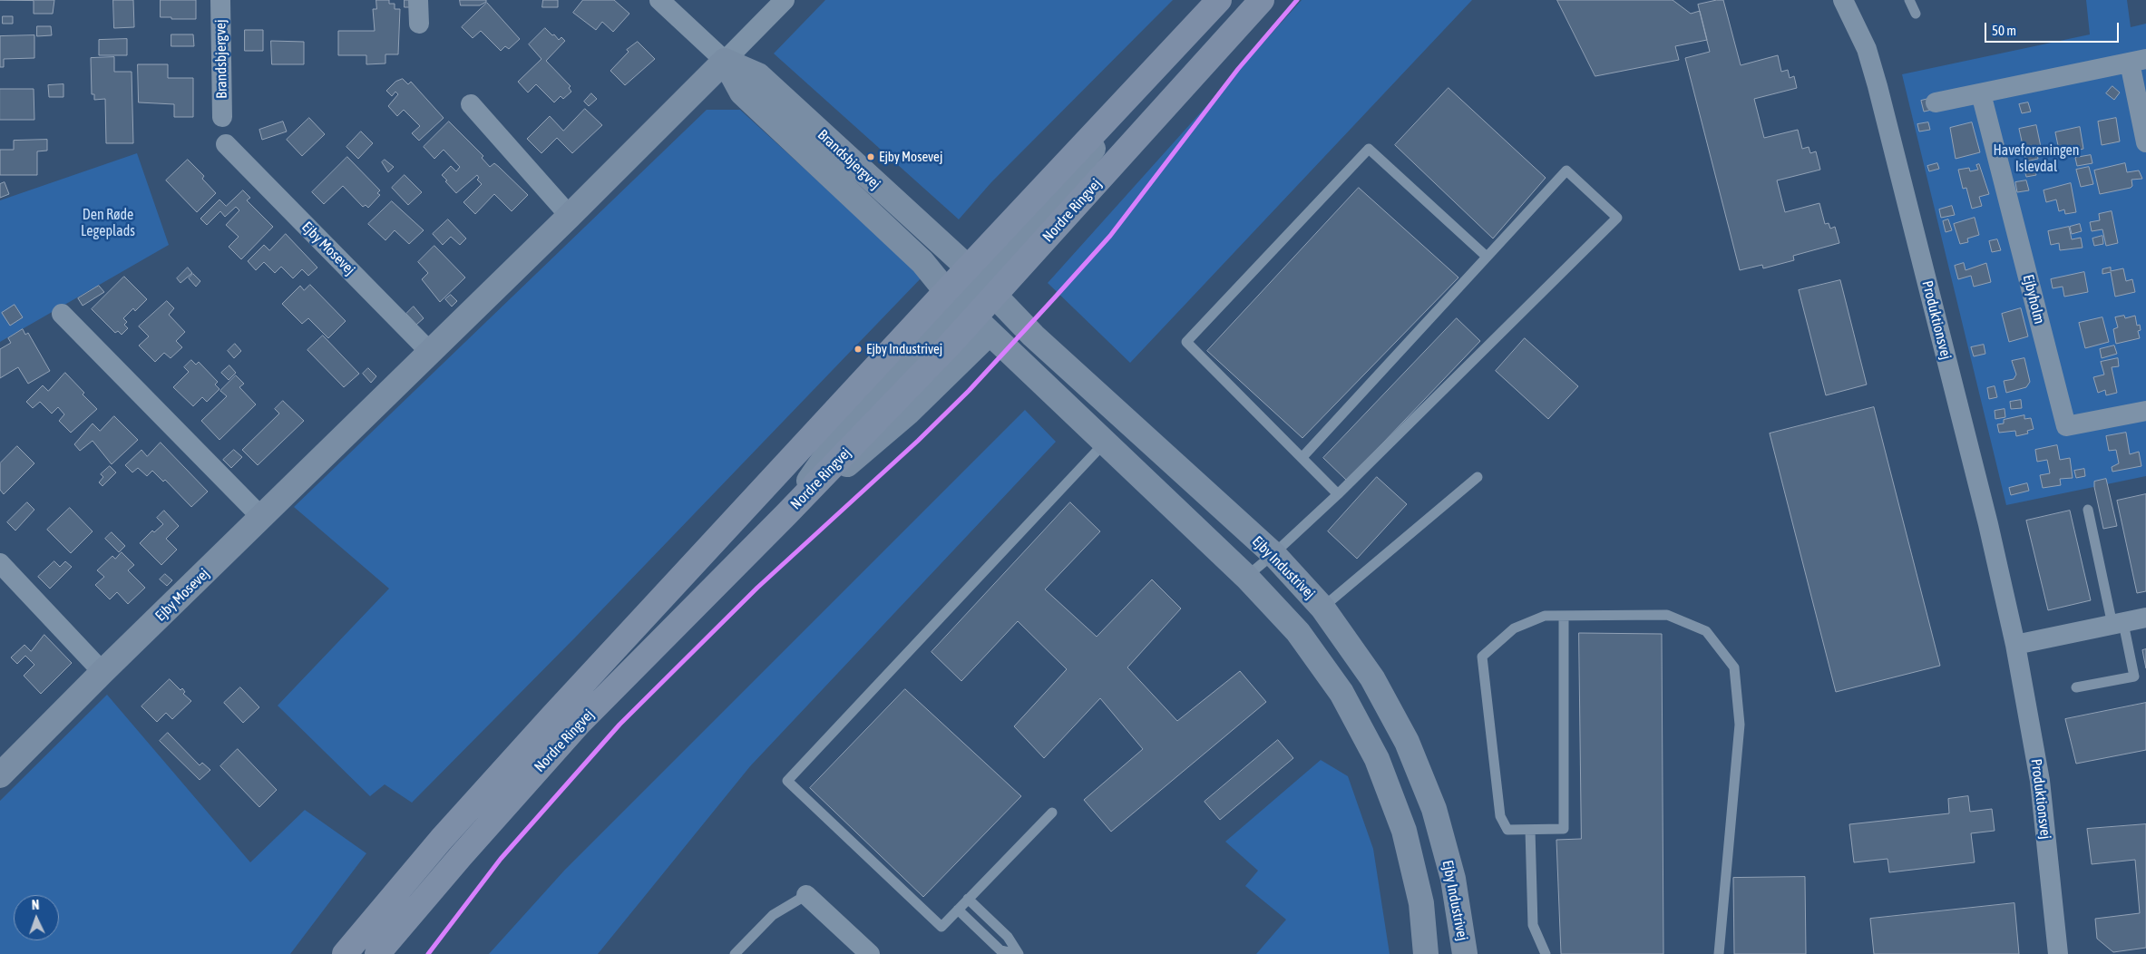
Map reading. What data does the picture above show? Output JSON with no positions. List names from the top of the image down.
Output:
{
  "streets": {
    "main road": ["Nordre Ringvej"],
    "street": [
      "Brandsbjergvej",
      "Ejby Mosevej",
      "Ejbyholm",
      "Produktionsvej",
      "Ejby Industrivej"
    ]
  },
  "crossings": [
    ["Brandsbjergvej", "Nordre Ringvej"],
    ["Brandsbjergvej", "Ejby Mosevej"],
    ["Brandsbjergvej", "Ejby Industrivej"],
    ["Nordre Ringvej", "Ejby Industrivej"]
  ],
  "parks": ["Haveforeningen Islevdal", "Den Røde Legeplads"],
  "places": ["Ejby Mosevej", "Ejby Industrivej"],
  "scale_bar": "50 m",
  "north": "top"
}
